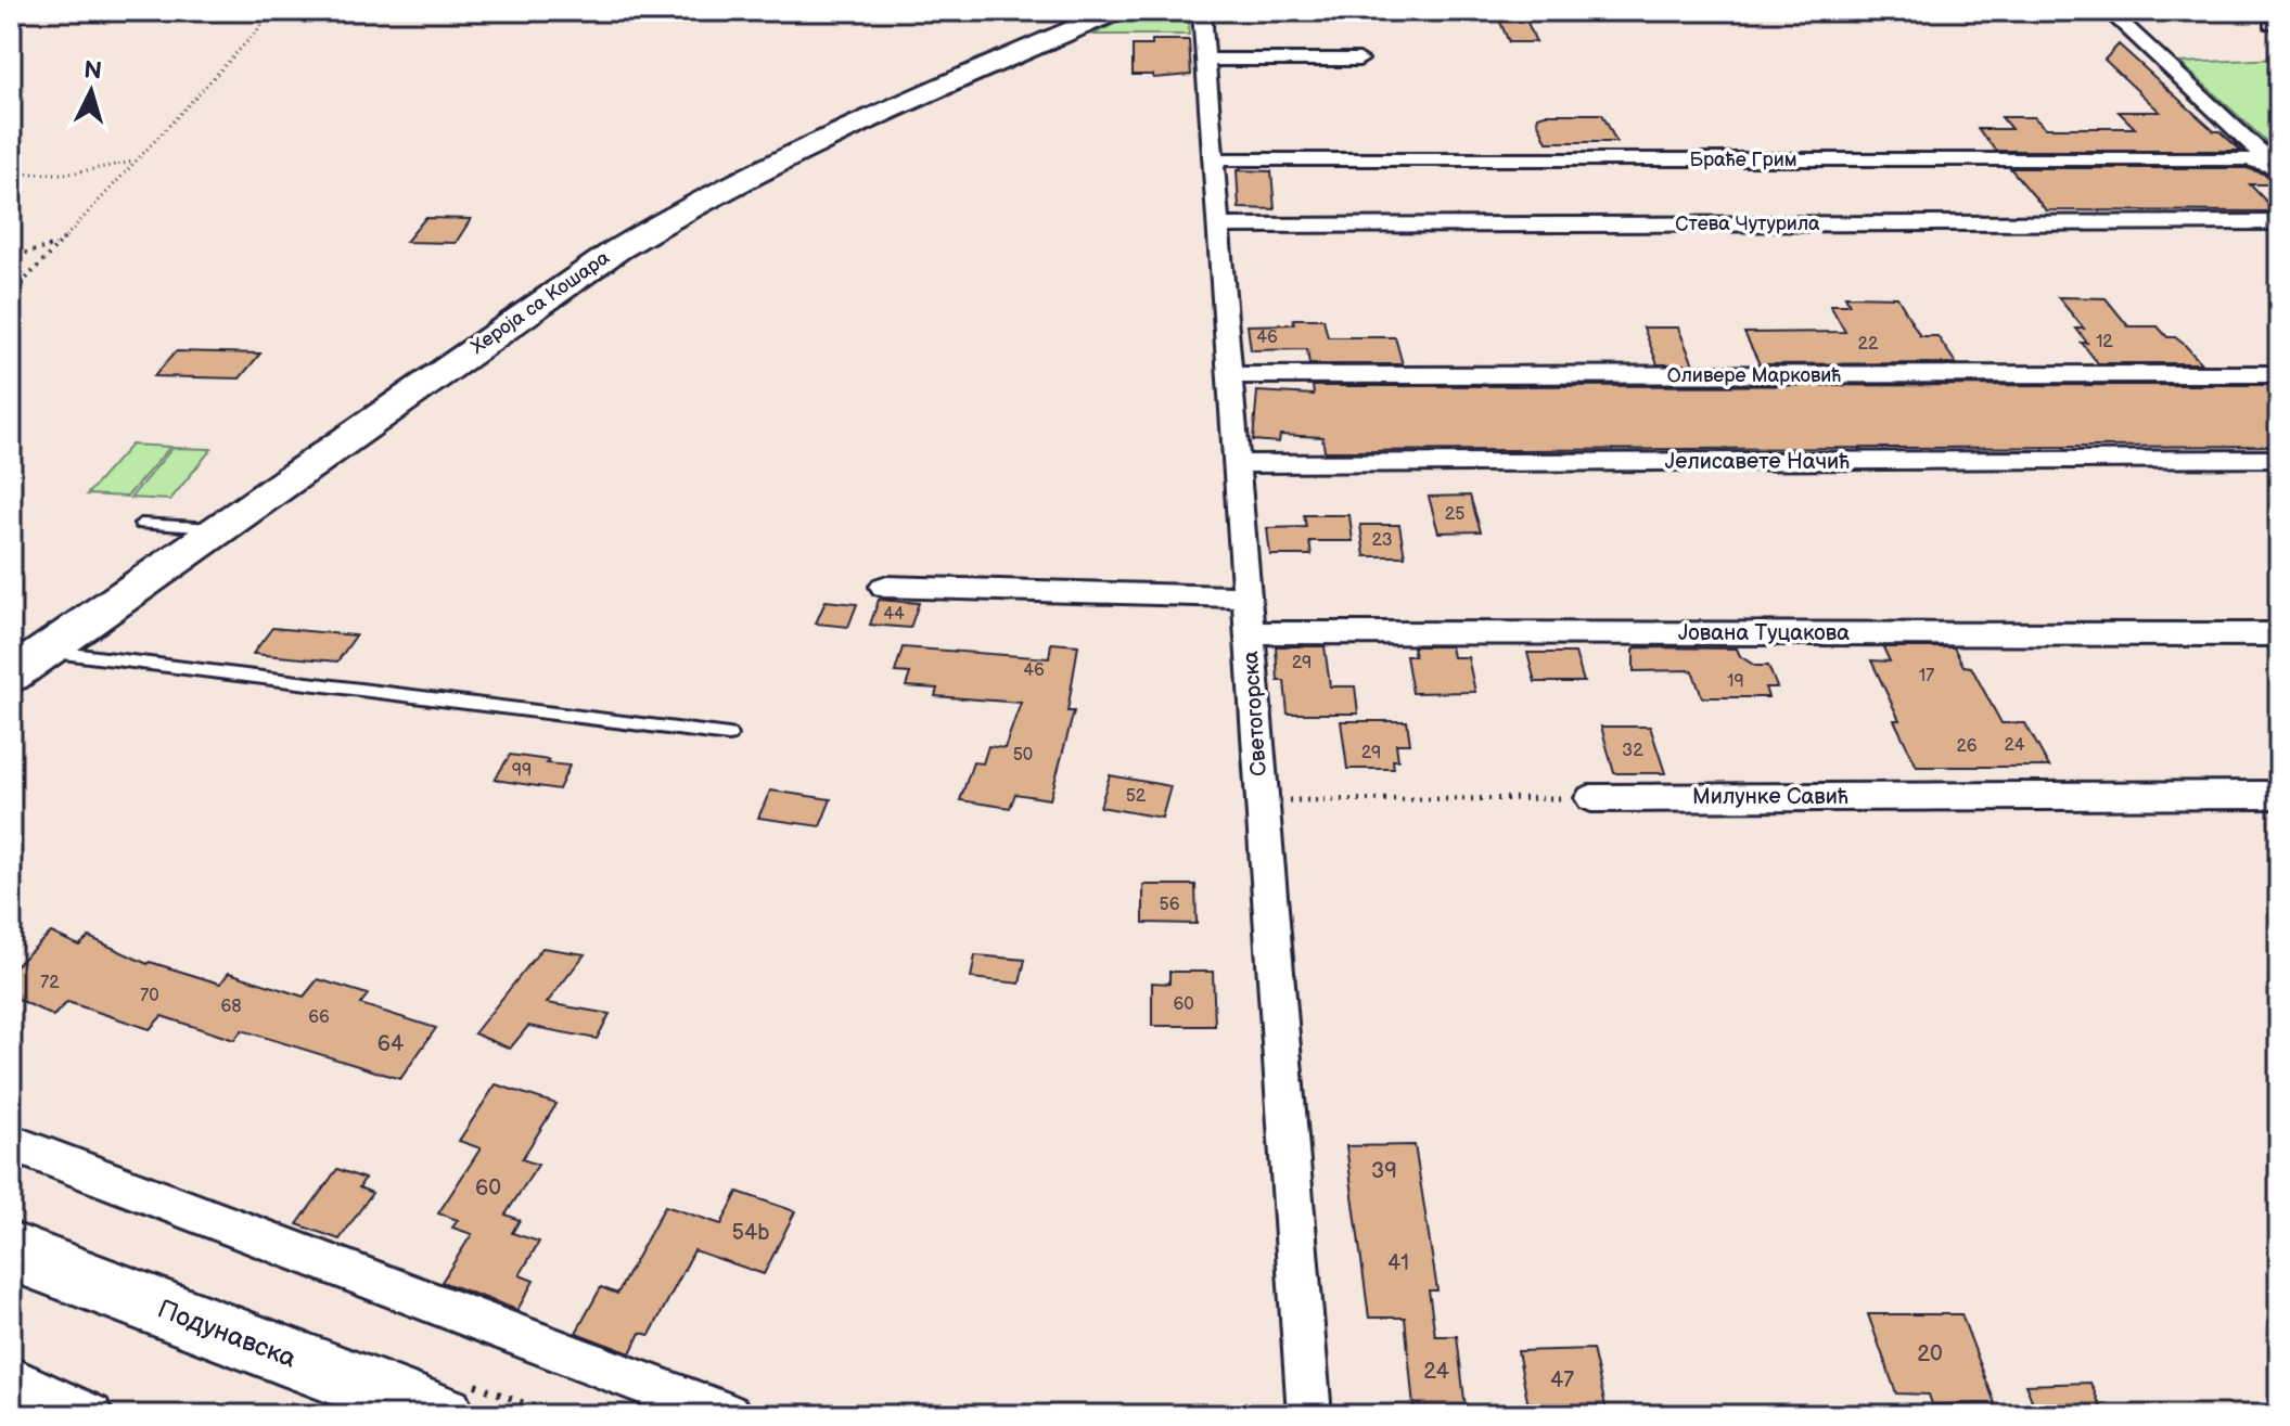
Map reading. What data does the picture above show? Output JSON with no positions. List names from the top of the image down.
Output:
{
  "streets": {
    "street": [
      "Браће Грим",
      "Стева Чутурила",
      "Хероја са Кошара",
      "Оливере Марковић",
      "Јелисавете Начић",
      "Јована Туцакова",
      "Светогорска",
      "Милунке Савић",
      "Подунавска"
    ]
  },
  "crossings": [
    ["Браће Грим", "Светогорска"],
    ["Стева Чутурила", "Светогорска"],
    ["Оливере Марковић", "Светогорска"],
    ["Јелисавете Начић", "Светогорска"],
    ["Јована Туцакова", "Светогорска"]
  ],
  "house_numbers": [
    "46",
    "12",
    "22",
    "25",
    "23",
    "44",
    "29",
    "46",
    "17",
    "19",
    "24",
    "26",
    "32",
    "29",
    "50",
    "99",
    "52",
    "56",
    "72",
    "70",
    "60",
    "68",
    "66",
    "64",
    "39",
    "60",
    "54b",
    "41",
    "20",
    "24",
    "47"
  ],
  "north": "top"
}
